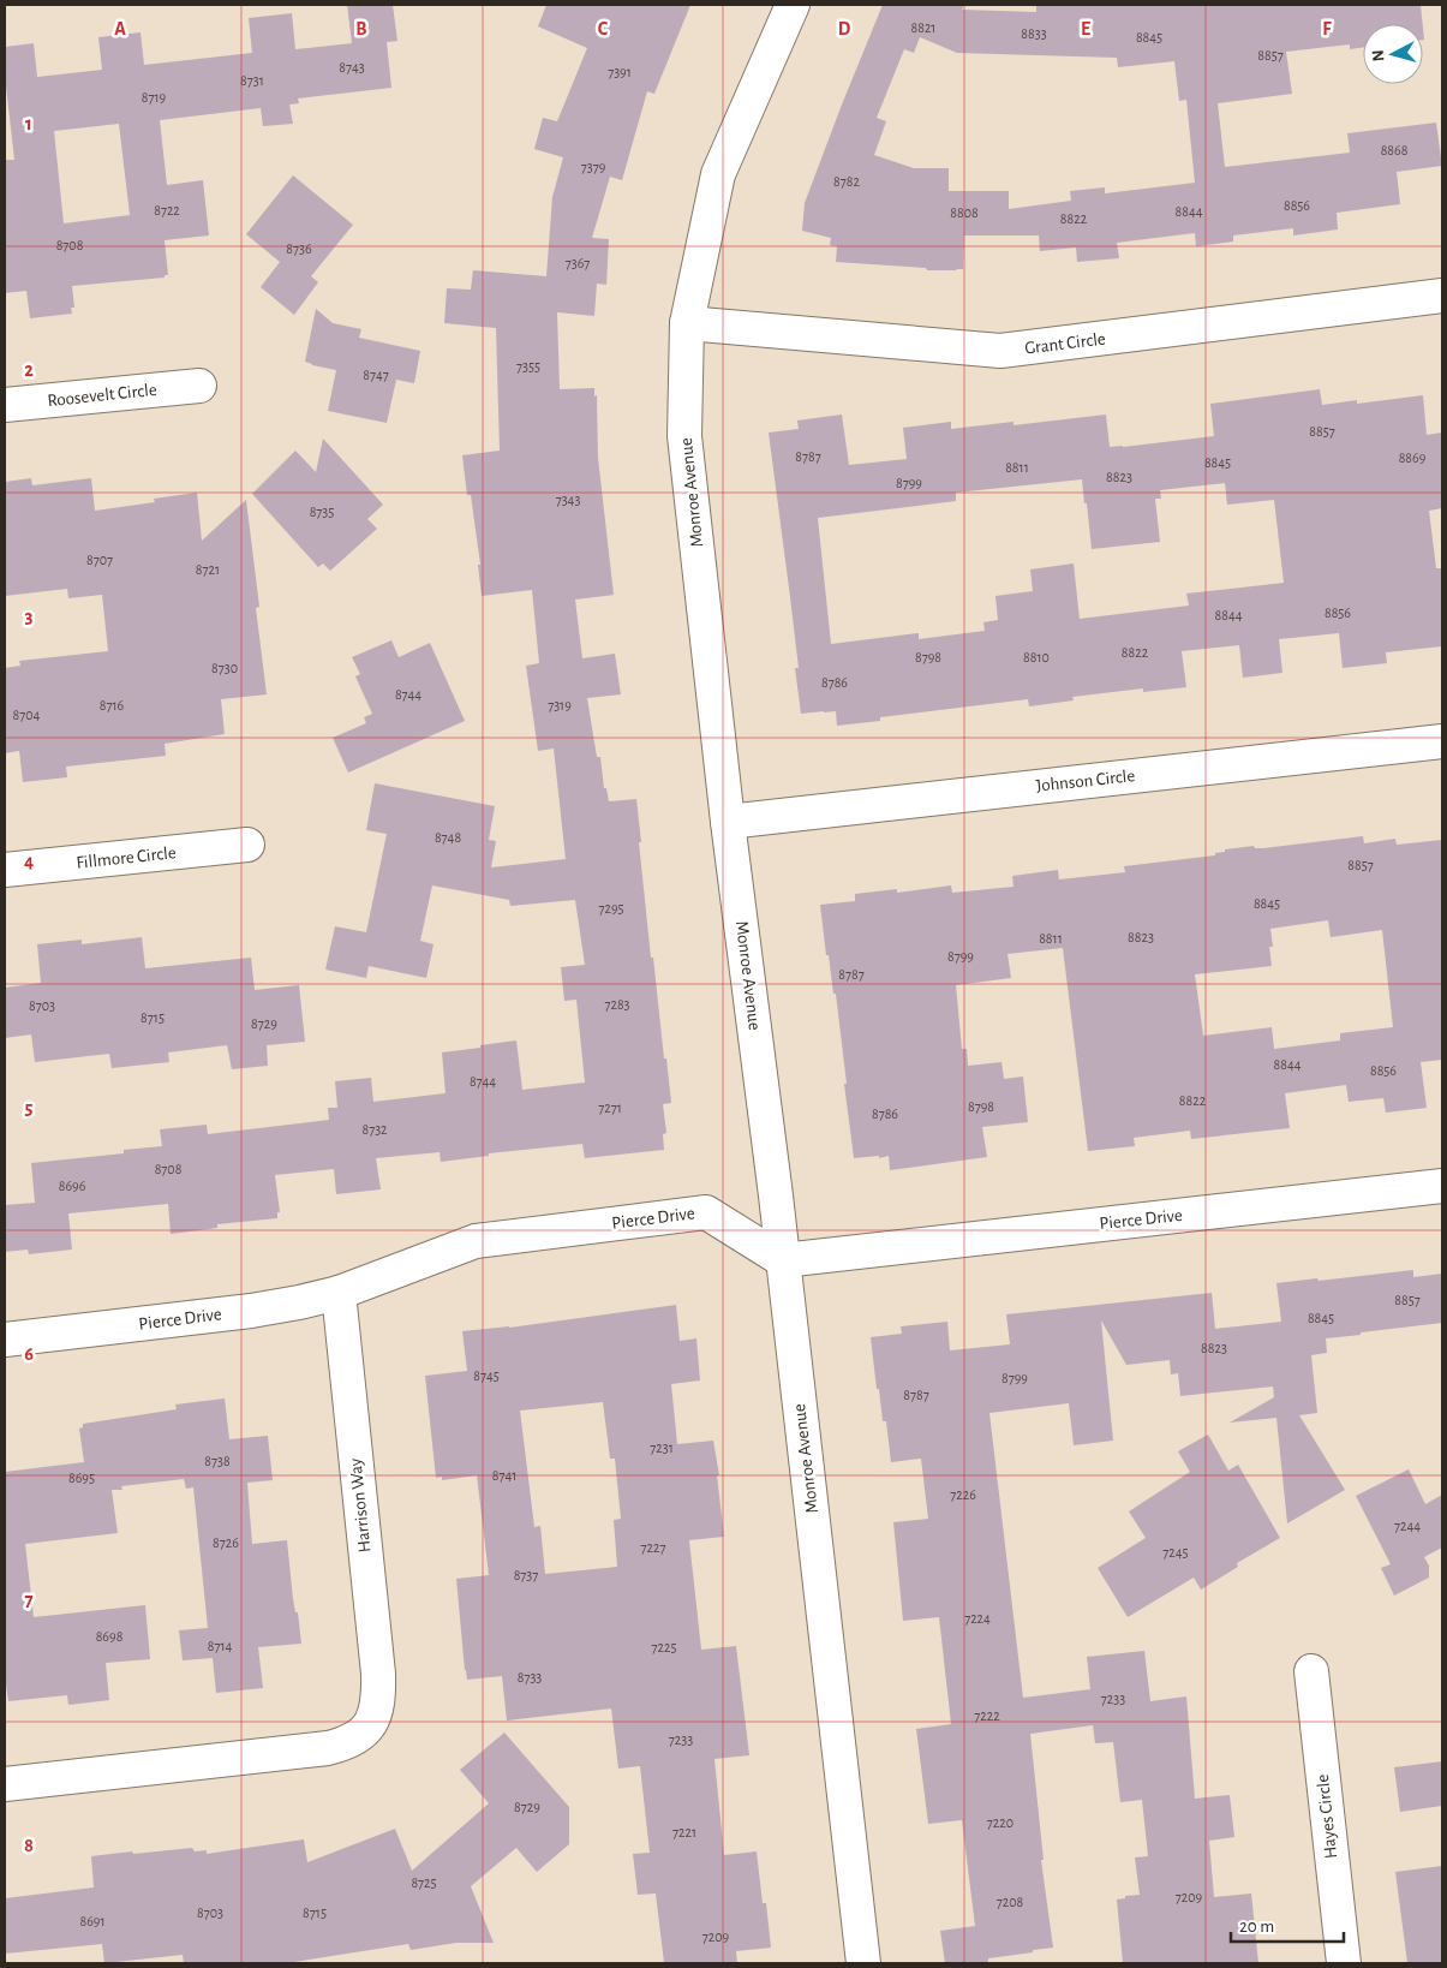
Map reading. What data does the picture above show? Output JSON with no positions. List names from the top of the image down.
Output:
{
  "streets": {
    "street": [
      "Grant Circle",
      "Roosevelt Circle",
      "Monroe Avenue",
      "Johnson Circle",
      "Fillmore Circle",
      "Pierce Drive",
      "Harrison Way",
      "Hayes Circle"
    ]
  },
  "crossings": [
    ["Grant Circle", "Monroe Avenue"],
    ["Monroe Avenue", "Johnson Circle"],
    ["Monroe Avenue", "Pierce Drive"],
    ["Pierce Drive", "Harrison Way"]
  ],
  "house_numbers": [
    "8821",
    "8833",
    "8845",
    "8857",
    "8743",
    "7391",
    "8731",
    "8719",
    "8868",
    "7379",
    "8782",
    "8856",
    "8722",
    "8844",
    "8808",
    "8822",
    "8708",
    "8736",
    "7367",
    "7355",
    "8747",
    "8857",
    "8787",
    "8869",
    "8845",
    "8811",
    "8823",
    "8799",
    "7343",
    "8735",
    "8707",
    "8721",
    "8856",
    "8844",
    "8822",
    "8798",
    "8810",
    "8730",
    "8786",
    "8744",
    "8716",
    "7319",
    "8704",
    "8748",
    "8857",
    "8845",
    "7295",
    "8823",
    "8811",
    "8799",
    "8787",
    "7283",
    "8703",
    "8715",
    "8729",
    "8844",
    "8856",
    "8744",
    "8822",
    "8798",
    "7271",
    "8786",
    "8732",
    "8708",
    "8696",
    "8857",
    "8845",
    "8823",
    "8745",
    "8799",
    "8787",
    "7231",
    "8738",
    "8741",
    "8695",
    "7226",
    "7244",
    "8726",
    "7227",
    "7245",
    "8737",
    "7224",
    "8698",
    "8714",
    "7225",
    "8733",
    "7233",
    "7222",
    "7233",
    "8729",
    "7220",
    "7221",
    "8725",
    "7209",
    "7208",
    "8703",
    "8715",
    "8691",
    "7209"
  ],
  "scale_bar": "20 m",
  "north": "left",
  "grid": {
    "columns": [
      "A",
      "B",
      "C",
      "D",
      "E",
      "F"
    ],
    "rows": [
      "1",
      "2",
      "3",
      "4",
      "5",
      "6",
      "7",
      "8"
    ]
  }
}
